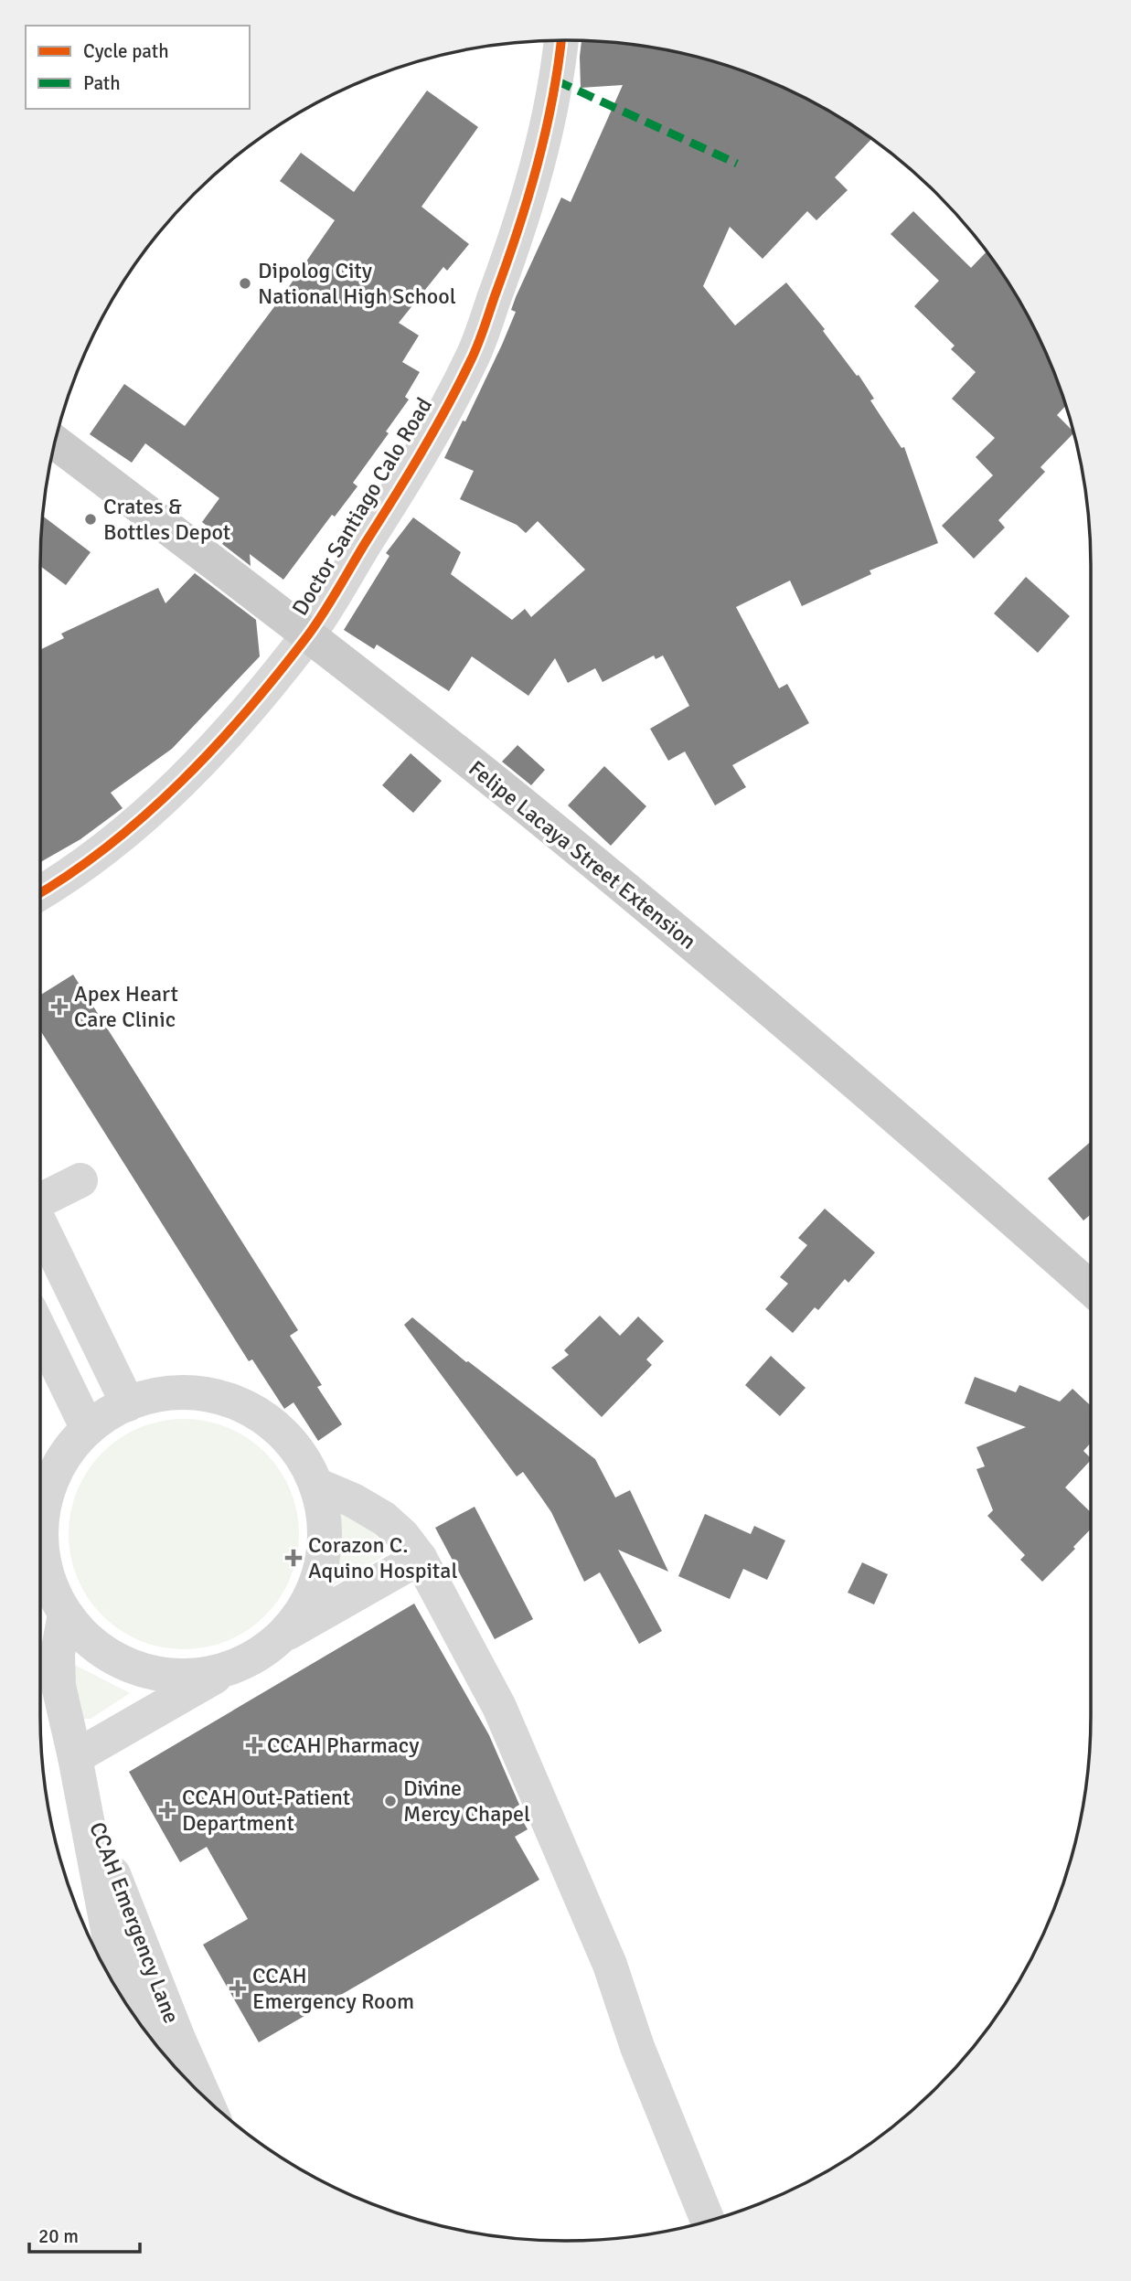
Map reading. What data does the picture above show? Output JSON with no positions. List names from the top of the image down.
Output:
{
  "streets": {
    "main road": ["Felipe Lacaya Street Extension"],
    "street": ["Doctor Santiago Calo Road", "CCAH Emergency Lane"]
  },
  "crossings": [
    ["Doctor Santiago Calo Road", "Felipe Lacaya Street Extension"]
  ],
  "places": {
    "other": ["Dipolog City National High School", "Crates & Bottles Depot", "Divine Mercy Chapel"],
    "health": [
      "Apex Heart Care Clinic",
      "Corazon C. Aquino Hospital",
      "CCAH Pharmacy",
      "CCAH Out-Patient Department",
      "CCAH Emergency Room"
    ]
  },
  "legend": ["Cycle path", "Path"],
  "scale_bar": "20 m"
}
